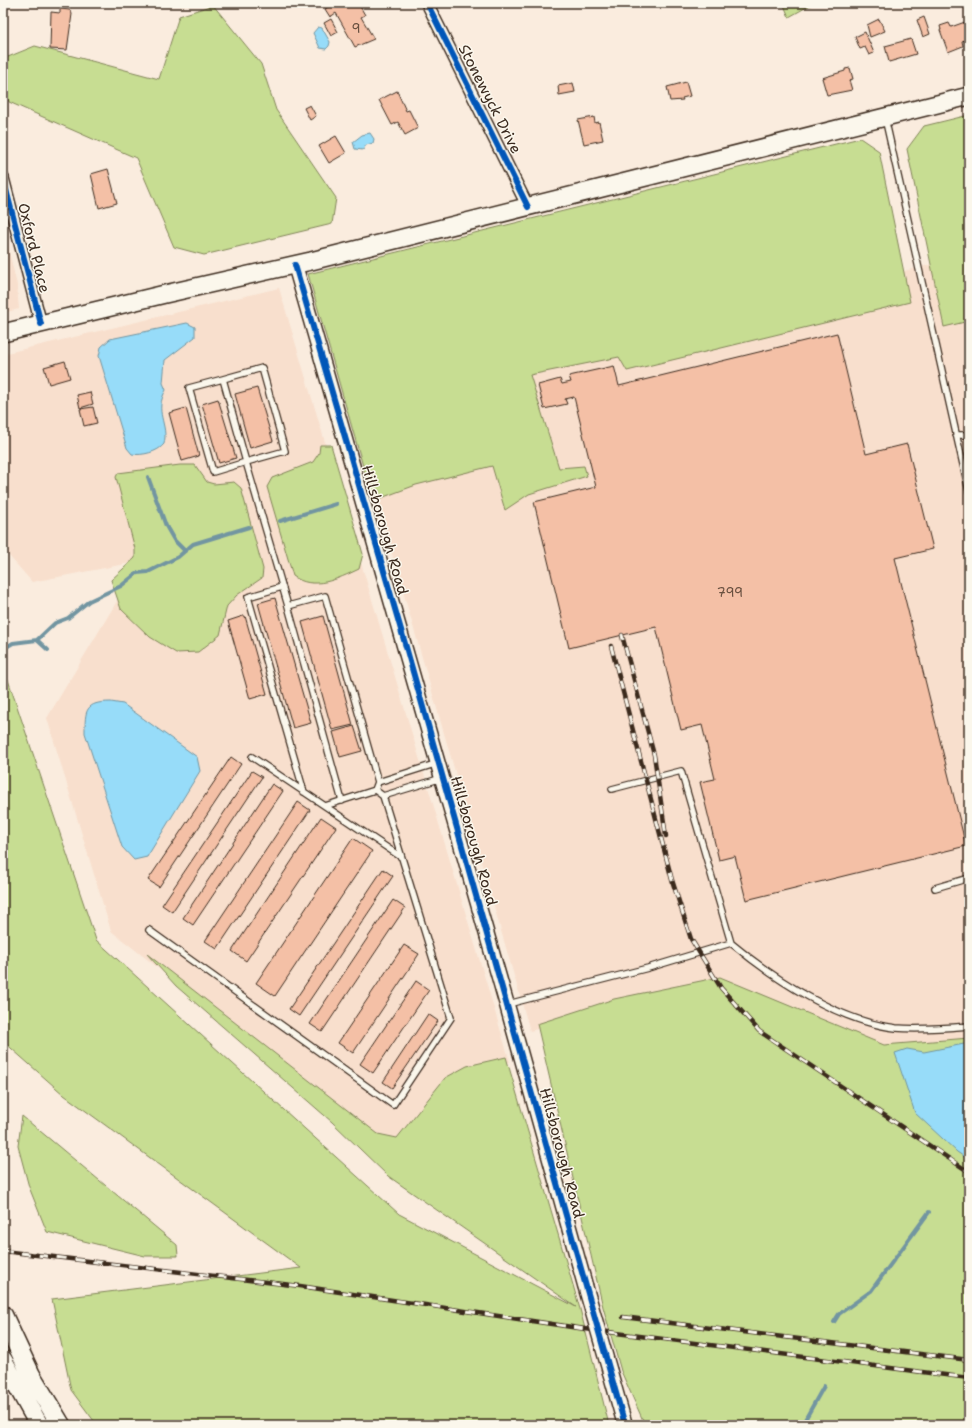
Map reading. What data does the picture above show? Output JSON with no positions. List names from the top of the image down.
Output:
{
  "streets": {
    "street": ["Stonewyck Drive", "Oxford Place", "Hillsborough Road"]
  },
  "house_numbers": ["9", "799"]
}
